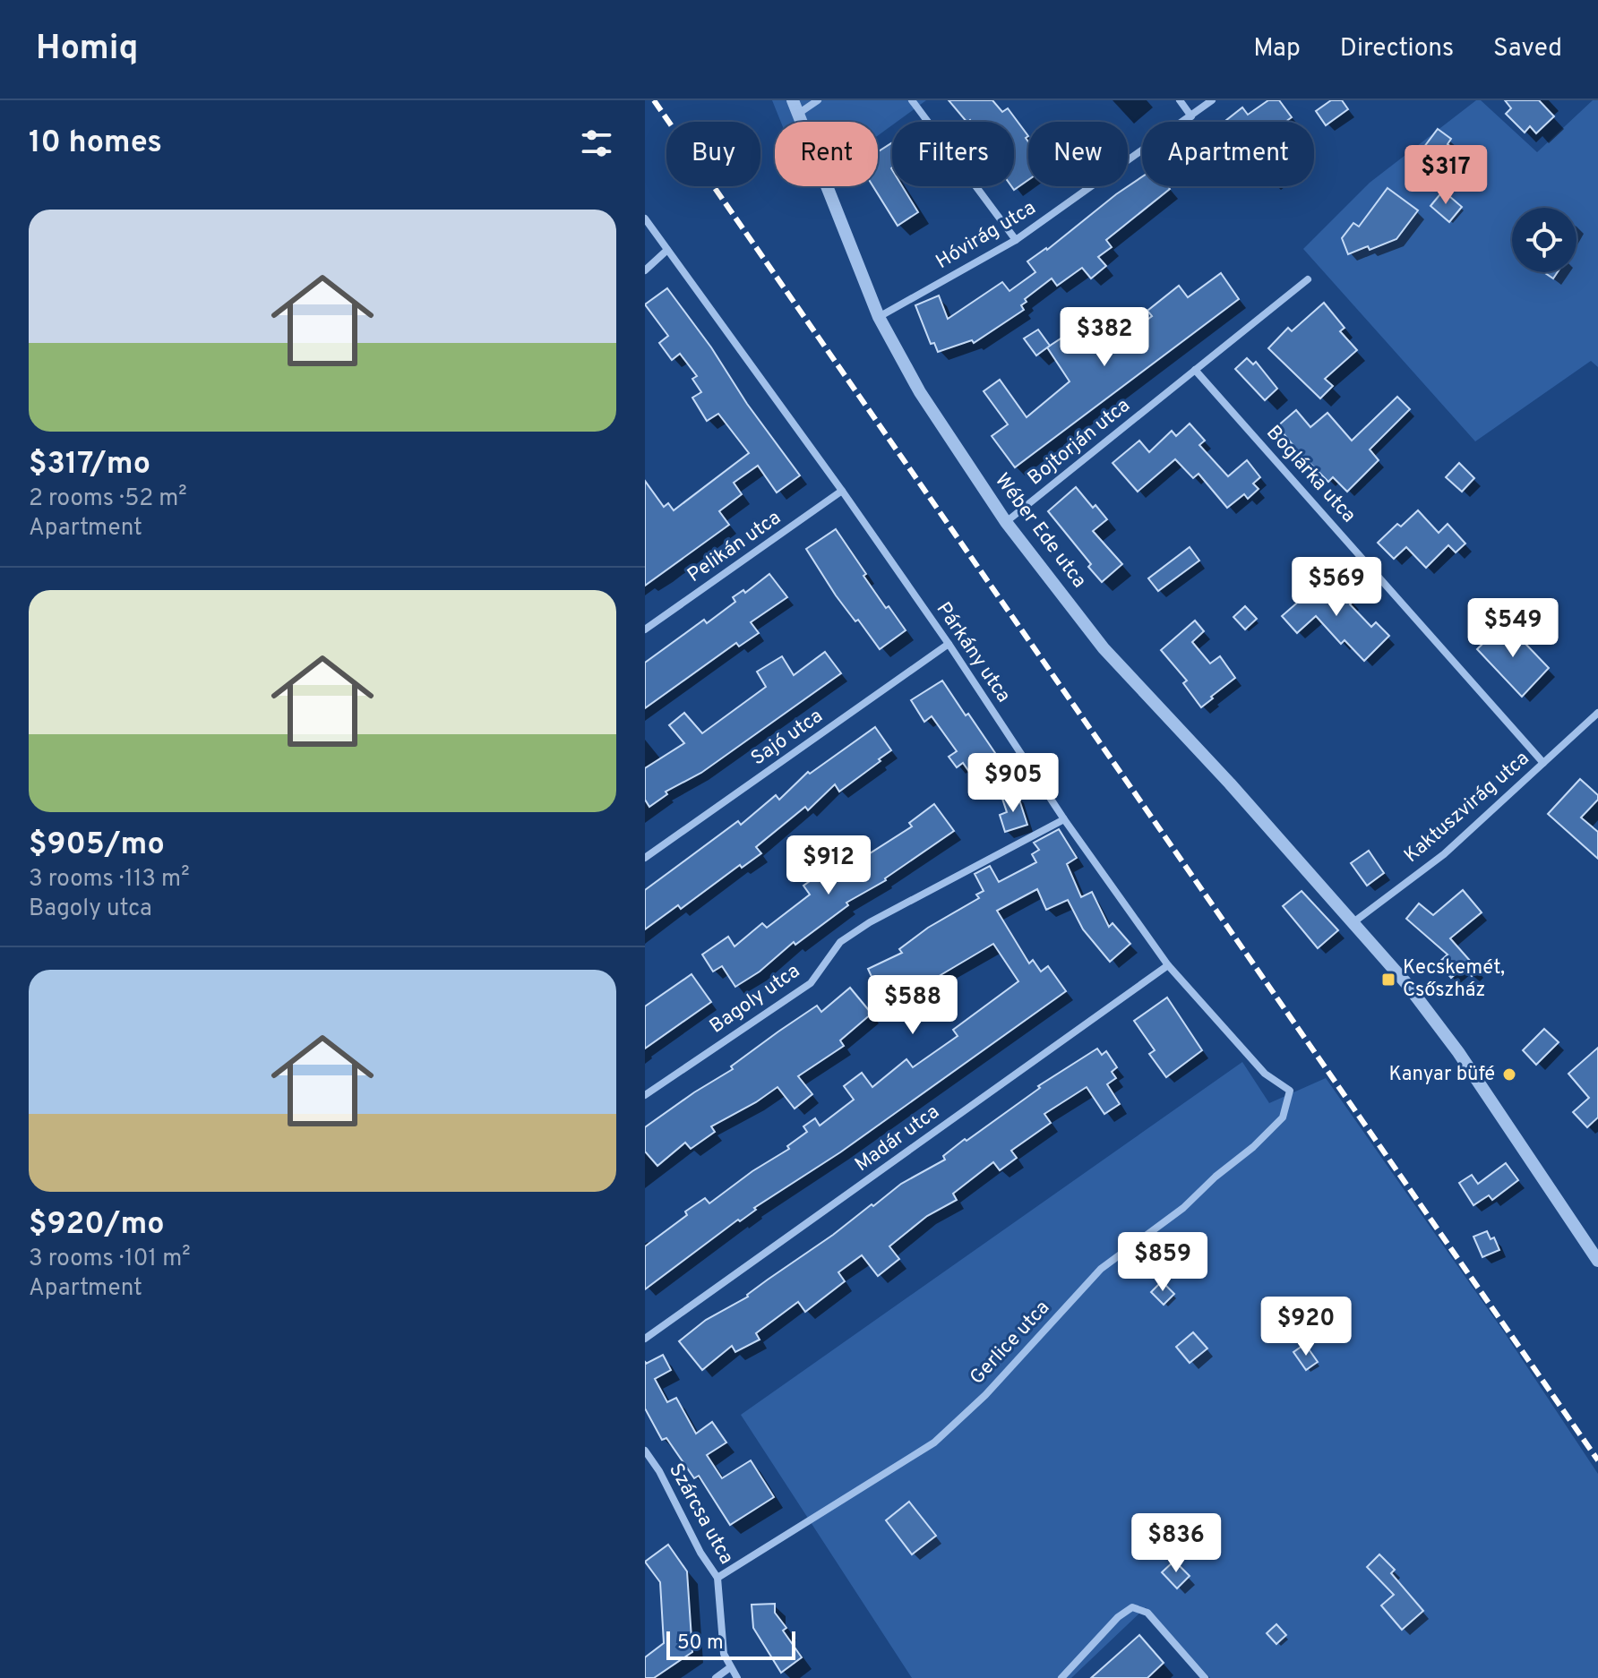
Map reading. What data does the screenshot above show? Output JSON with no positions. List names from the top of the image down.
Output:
{
  "streets": {
    "street": [
      "Hóvirág utca",
      "Bojtorján utca",
      "Boglárka utca",
      "Wéber Ede utca",
      "Pelikán utca",
      "Párkány utca",
      "Sajó utca",
      "Kaktuszvirág utca",
      "Bagoly utca",
      "Madár utca",
      "Gerlice utca",
      "Szárcsa utca"
    ]
  },
  "crossings": [
    ["Hóvirág utca", "Wéber Ede utca"],
    ["Bojtorján utca", "Boglárka utca"],
    ["Bojtorján utca", "Wéber Ede utca"],
    ["Boglárka utca", "Kaktuszvirág utca"],
    ["Wéber Ede utca", "Kaktuszvirág utca"],
    ["Pelikán utca", "Párkány utca"],
    ["Párkány utca", "Sajó utca"],
    ["Párkány utca", "Bagoly utca"],
    ["Párkány utca", "Madár utca"],
    ["Párkány utca", "Gerlice utca"],
    ["Gerlice utca", "Szárcsa utca"]
  ],
  "places": {
    "transit": ["Kecskemét, Csőszház"],
    "other": ["Kanyar büfé"]
  },
  "scale_bar": "50 m",
  "page": {
    "header": "Homiq",
    "nav": ["Map", "Directions", "Saved"],
    "heading": "10 homes",
    "chip": [
      "Buy",
      "Rent",
      "Filters",
      "New",
      "Apartment"
    ],
    "price": [
      "$317",
      "$382",
      "$569",
      "$549",
      "$905",
      "$912",
      "$588",
      "$859",
      "$920",
      "$836"
    ],
    "list": [
      {
        "name": "$317/mo",
        "note": "2 rooms · 52 m² · Apartment"
      },
      {
        "name": "$905/mo",
        "note": "3 rooms · 113 m² · Bagoly utca"
      },
      {
        "name": "$920/mo",
        "note": "3 rooms · 101 m² · Apartment"
      }
    ],
    "scale": "50 m"
  }
}
